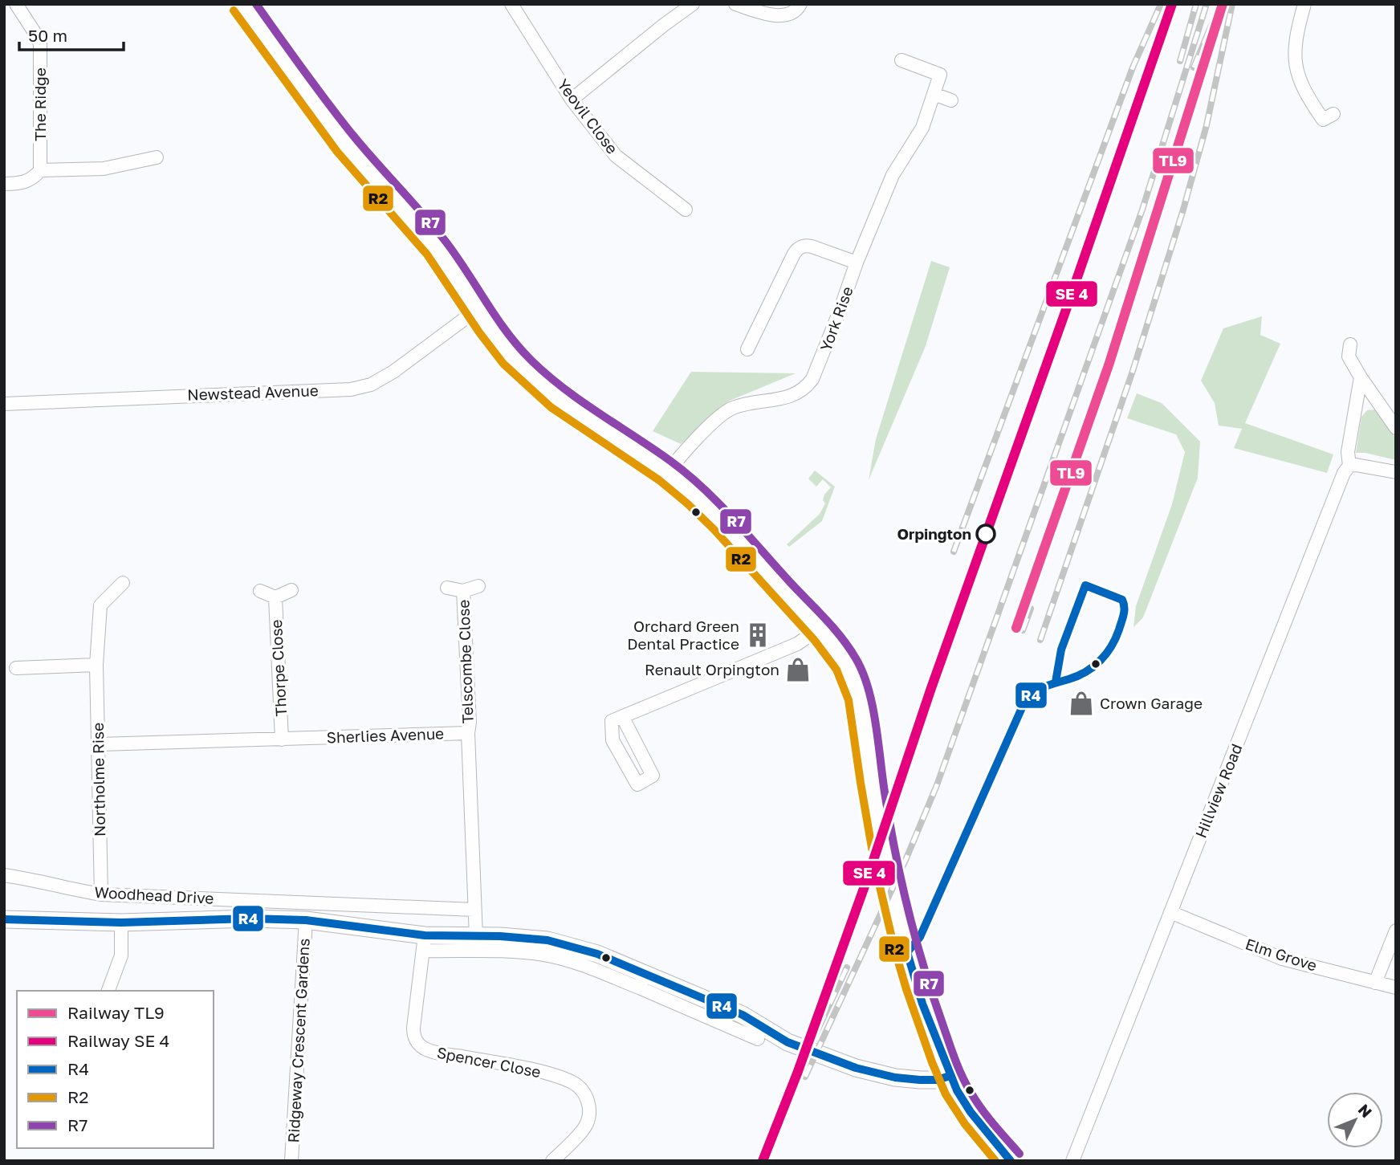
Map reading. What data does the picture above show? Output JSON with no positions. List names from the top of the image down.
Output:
{
  "streets": {
    "street": [
      "The Ridge",
      "Yeovil Close",
      "York Rise",
      "Newstead Avenue",
      "Telscombe Close",
      "Thorpe Close",
      "Sherlies Avenue",
      "Northolme Rise",
      "Hillview Road",
      "Woodhead Drive",
      "Elm Grove",
      "Ridgeway Crescent Gardens",
      "Spencer Close"
    ]
  },
  "crossings": [
    ["Telscombe Close", "Sherlies Avenue"],
    ["Thorpe Close", "Sherlies Avenue"],
    ["Sherlies Avenue", "Northolme Rise"],
    ["Northolme Rise", "Woodhead Drive"],
    ["Hillview Road", "Elm Grove"]
  ],
  "places": {
    "other": ["Orpington"],
    "building": ["Orchard Green Dental Practice"],
    "shop": ["Renault Orpington", "Crown Garage"]
  },
  "lines": [
    "rail line TL9",
    "transit line R7",
    "transit line R2",
    "transit line R4"
  ],
  "legend": [
    "Railway TL9",
    "Railway SE 4",
    "R4",
    "R2",
    "R7"
  ],
  "scale_bar": "50 m",
  "north": "top right"
}
